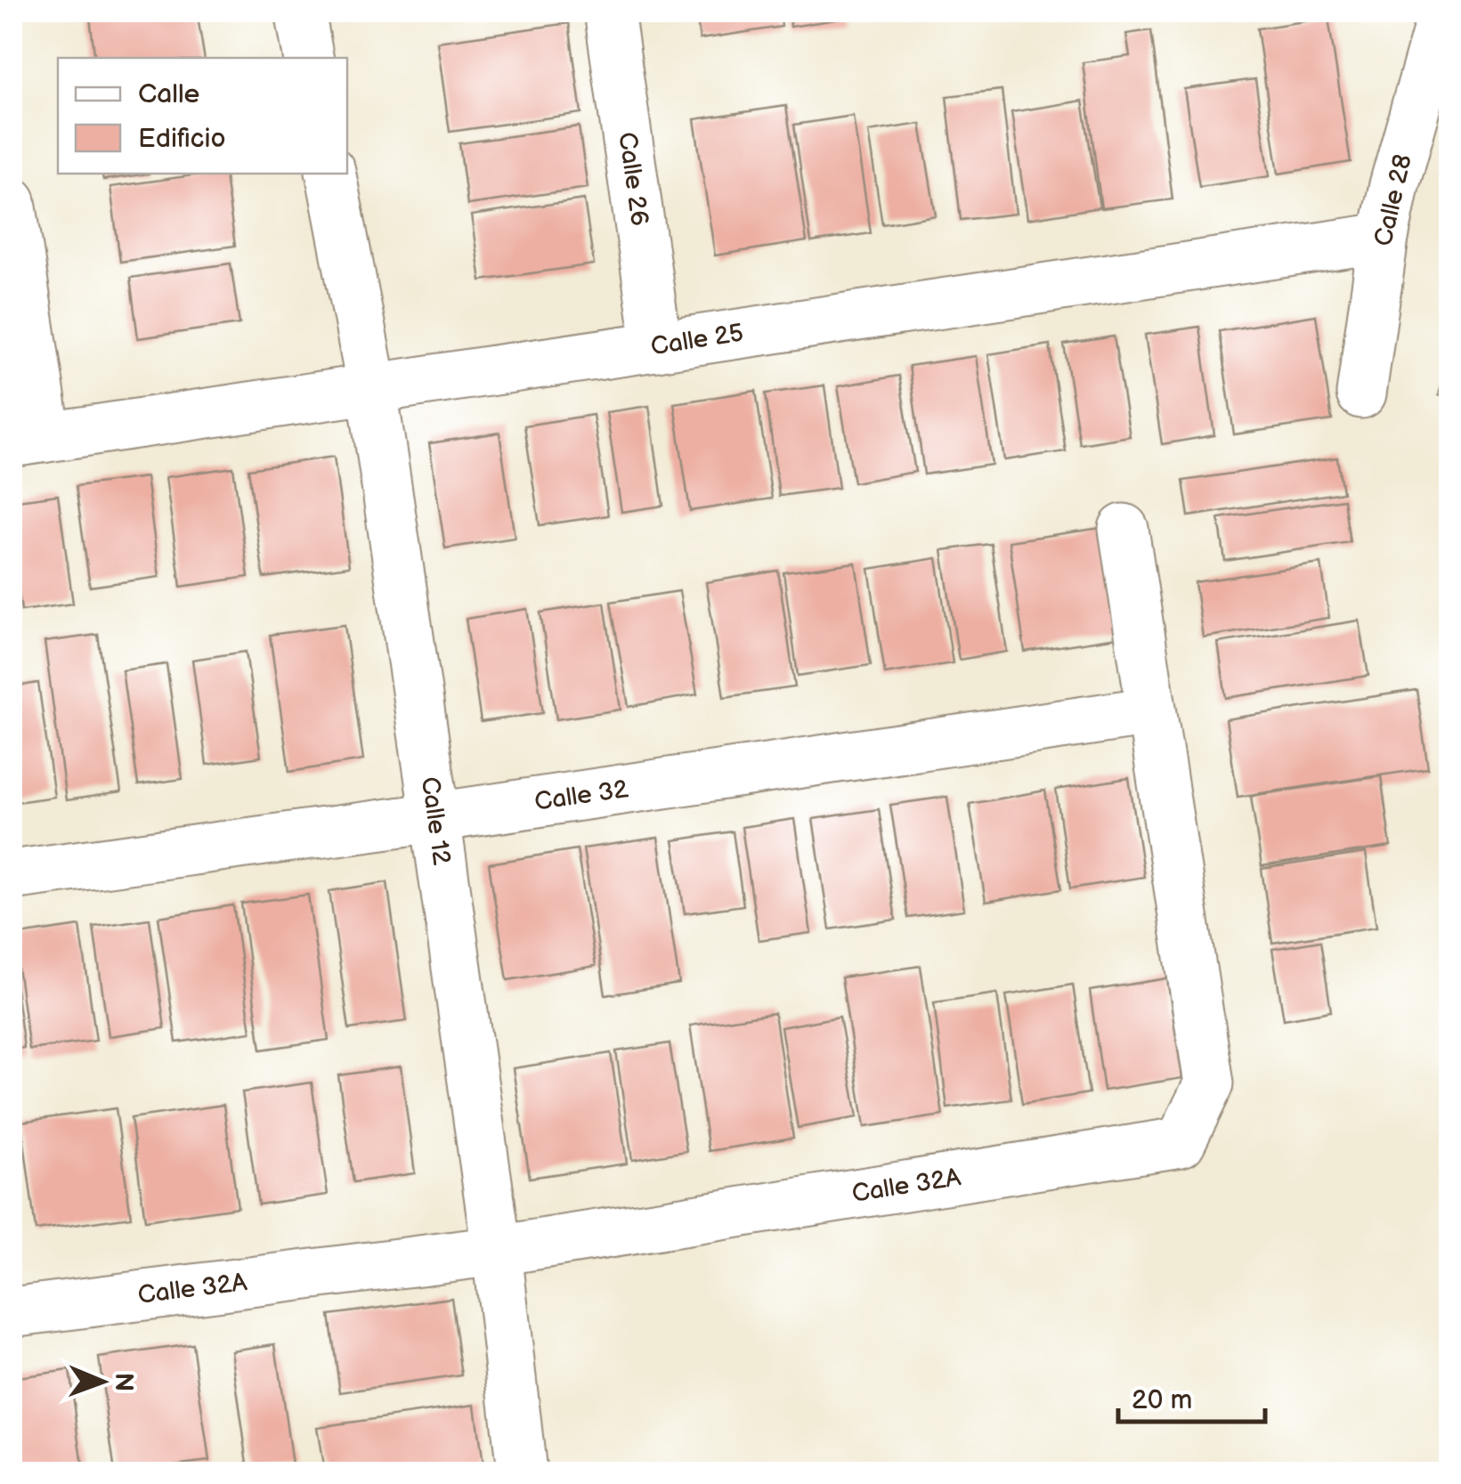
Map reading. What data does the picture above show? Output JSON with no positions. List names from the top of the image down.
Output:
{
  "streets": {
    "street": [
      "Calle 26",
      "Calle 28",
      "Calle 25",
      "Calle 32",
      "Calle 12",
      "Calle 32A"
    ]
  },
  "crossings": [
    ["Calle 26", "Calle 25"],
    ["Calle 28", "Calle 25"],
    ["Calle 25", "Calle 12"],
    ["Calle 32", "Calle 12"],
    ["Calle 32", "Calle 32A"],
    ["Calle 12", "Calle 32A"]
  ],
  "legend": ["Calle", "Edificio"],
  "scale_bar": "20 m",
  "north": "right"
}
